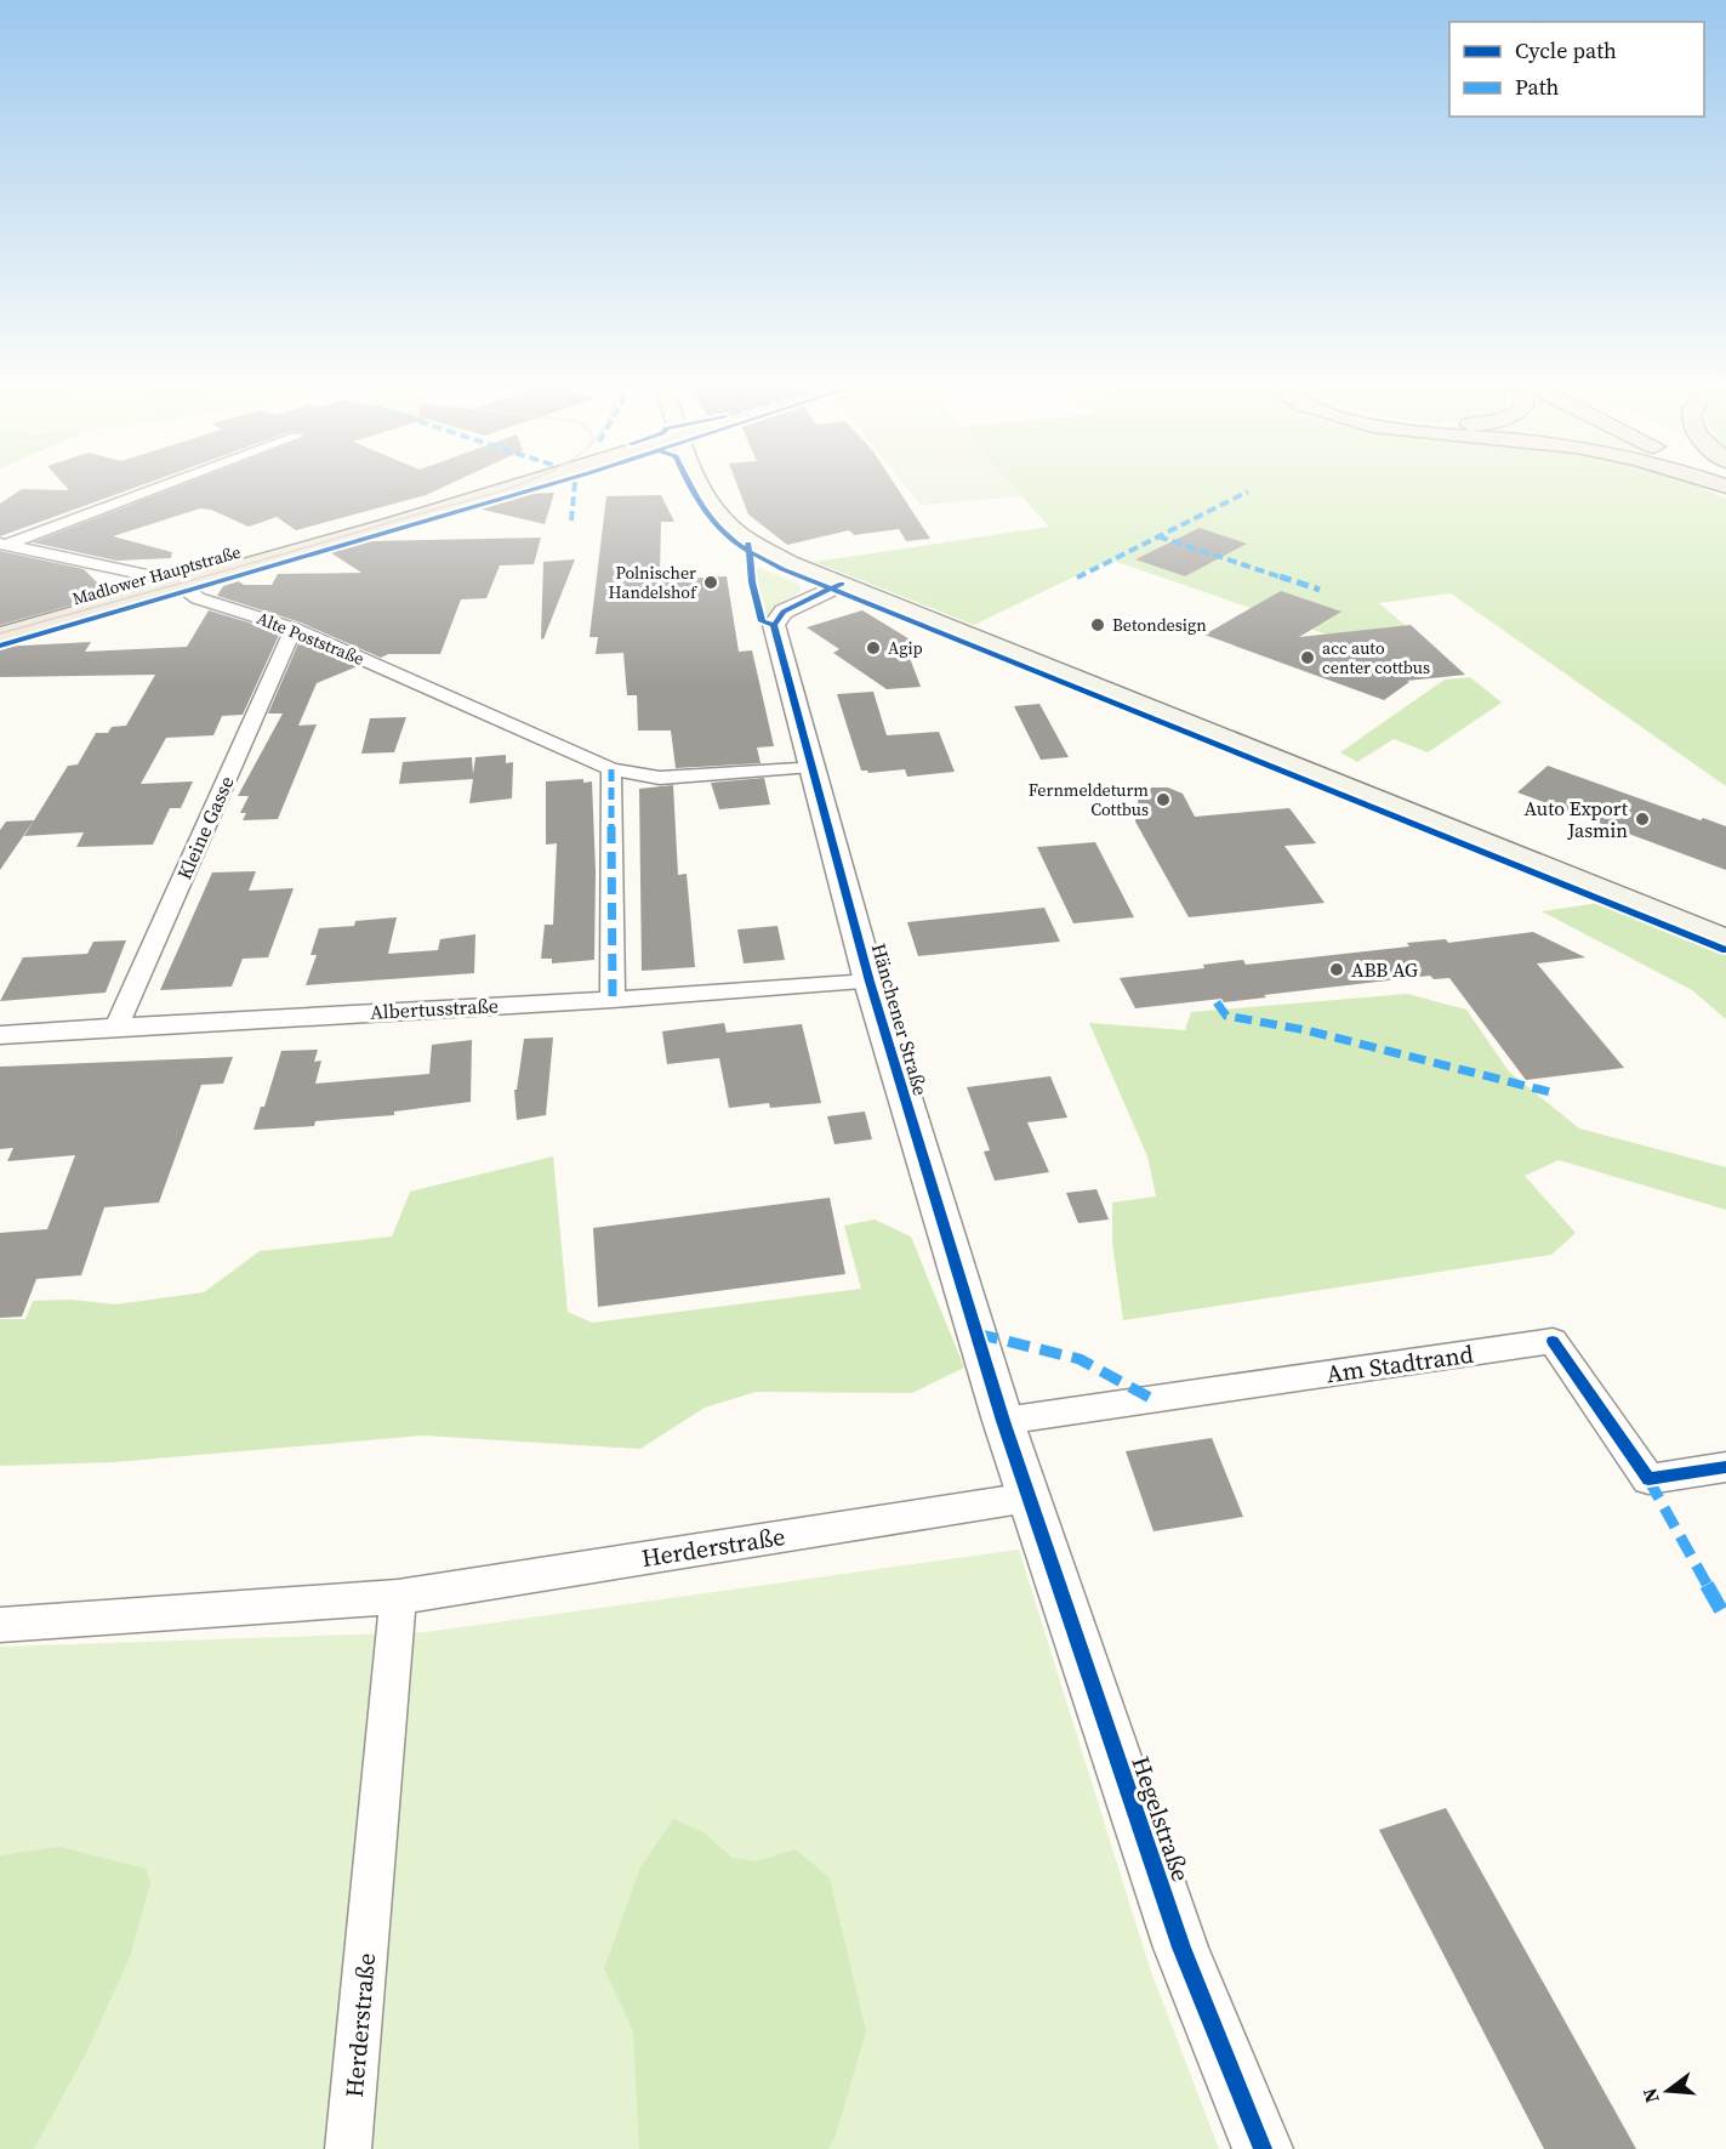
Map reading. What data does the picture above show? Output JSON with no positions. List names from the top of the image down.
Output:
{
  "streets": {
    "main road": ["Madlower Hauptstraße"],
    "street": [
      "Alte Poststraße",
      "Kleine Gasse",
      "Albertusstraße",
      "Hänchener Straße",
      "Am Stadtrand",
      "Herderstraße",
      "Hegelstraße"
    ]
  },
  "crossings": [
    ["Madlower Hauptstraße", "Alte Poststraße"],
    ["Alte Poststraße", "Kleine Gasse"],
    ["Alte Poststraße", "Hänchener Straße"],
    ["Kleine Gasse", "Albertusstraße"],
    ["Albertusstraße", "Hänchener Straße"],
    ["Hänchener Straße", "Am Stadtrand"],
    ["Hänchener Straße", "Herderstraße"],
    ["Hänchener Straße", "Hegelstraße"],
    ["Herderstraße", "Hegelstraße"]
  ],
  "places": [
    "Polnischer Handelshof",
    "Betondesign",
    "Agip",
    "acc auto center cottbus",
    "Fernmeldeturm Cottbus",
    "Auto Export Jasmin",
    "ABB AG"
  ],
  "legend": ["Cycle path", "Path"],
  "north": "left"
}
